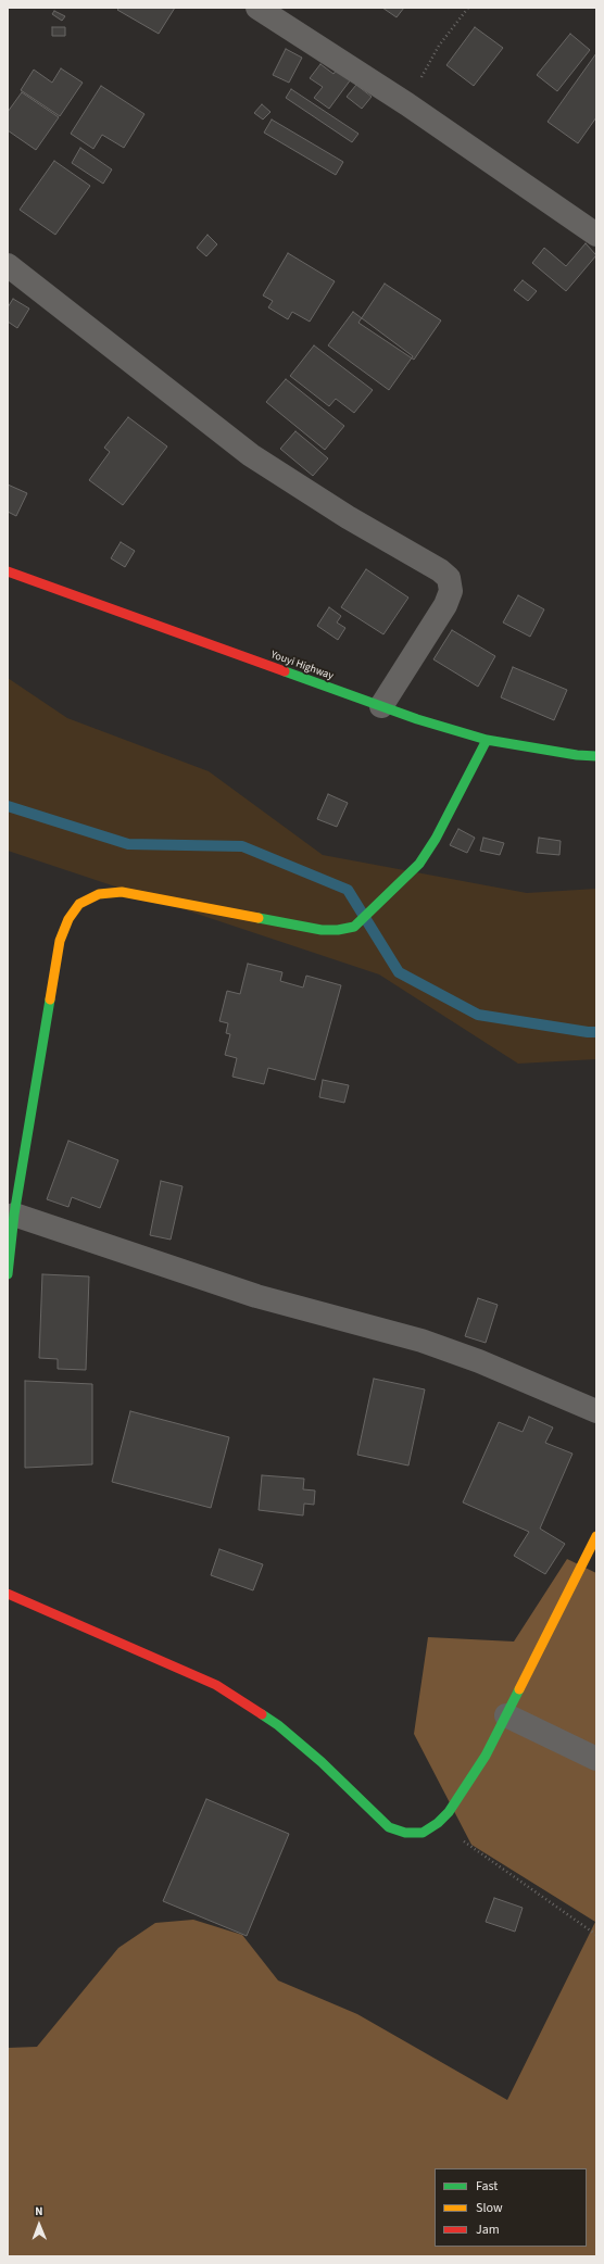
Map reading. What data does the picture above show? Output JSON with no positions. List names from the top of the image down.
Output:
{
  "streets": {
    "street": ["Youyi Highway"]
  },
  "legend": ["Fast", "Slow", "Jam"],
  "north": "top"
}
